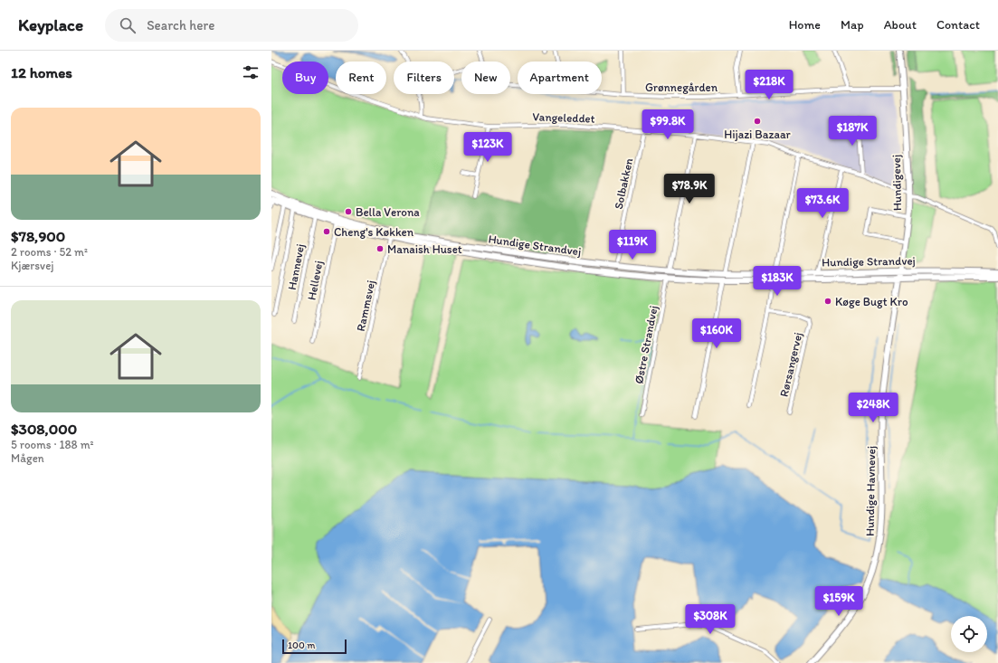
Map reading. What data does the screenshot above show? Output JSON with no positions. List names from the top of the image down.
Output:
{
  "streets": {
    "main road": ["Hundigevej", "Hundige Strandvej", "Hundige Havnevej"],
    "street": [
      "Grønnegården",
      "Vangeleddet",
      "Solbakken",
      "Hannevej",
      "Hellevej",
      "Rammsvej",
      "Østre Strandvej",
      "Rørsangervej"
    ]
  },
  "crossings": [
    ["Grønnegården", "Hundigevej"],
    ["Vangeleddet", "Hundigevej"],
    ["Vangeleddet", "Solbakken"],
    ["Vangeleddet", "Østre Strandvej"],
    ["Hundigevej", "Hundige Strandvej"],
    ["Hundigevej", "Hundige Havnevej"],
    ["Hundige Strandvej", "Hannevej"],
    ["Hundige Strandvej", "Hellevej"],
    ["Hundige Strandvej", "Rammsvej"],
    ["Hundige Strandvej", "Østre Strandvej"],
    ["Hundige Strandvej", "Hundige Havnevej"]
  ],
  "places": [
    "Hijazi Bazaar",
    "Bella Verona",
    "Cheng's Køkken",
    "Manaish Huset",
    "Køge Bugt Kro"
  ],
  "scale_bar": "100 m",
  "page": {
    "header": "Keyplace",
    "search": "Search here",
    "nav": [
      "Home",
      "Map",
      "About",
      "Contact"
    ],
    "heading": "12 homes",
    "chip": [
      "Buy",
      "Rent",
      "Filters",
      "New",
      "Apartment"
    ],
    "price": [
      "$218K",
      "$99.8K",
      "$187K",
      "$123K",
      "$78.9K",
      "$73.6K",
      "$119K",
      "$183K",
      "$160K",
      "$248K",
      "$159K",
      "$308K"
    ],
    "list": [
      {
        "name": "$78,900",
        "note": "2 rooms · 52 m² · Kjærsvej"
      },
      {
        "name": "$308,000",
        "note": "5 rooms · 188 m² · Mågen"
      }
    ],
    "scale": "100 m"
  }
}
